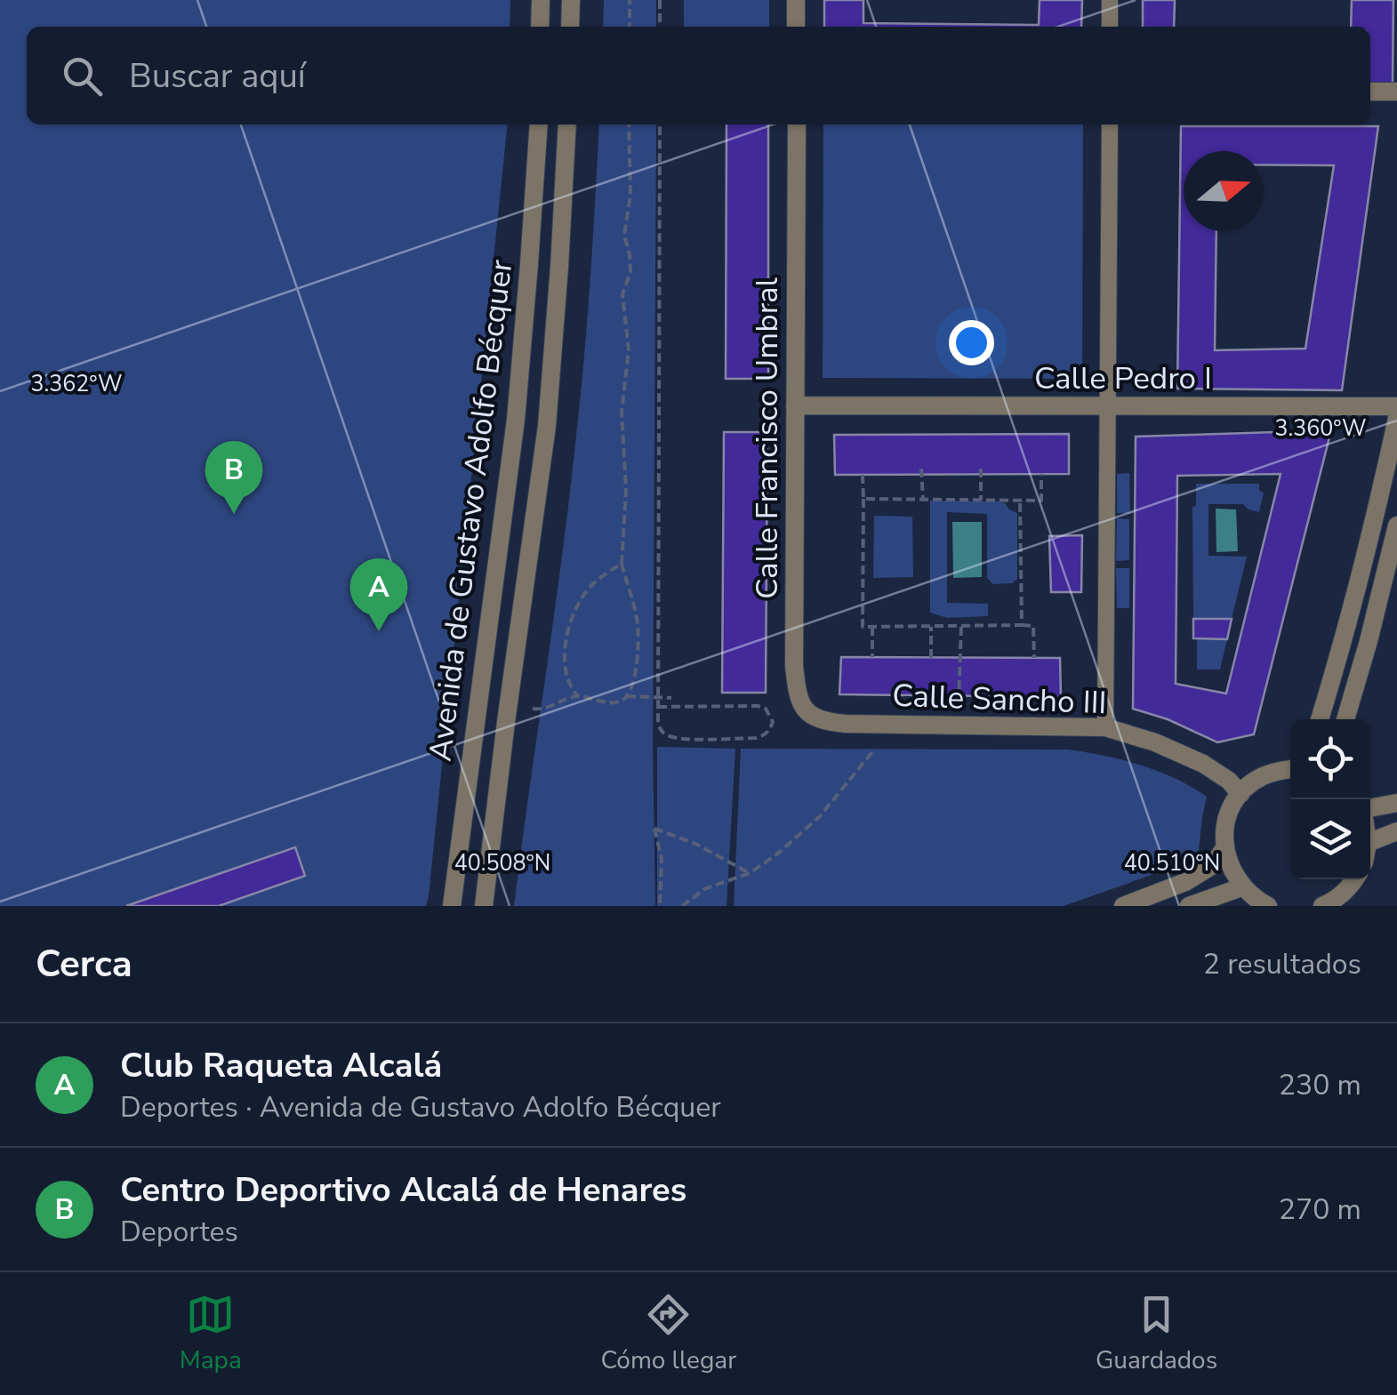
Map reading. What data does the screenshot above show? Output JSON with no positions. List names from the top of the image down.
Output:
{
  "streets": {
    "street": [
      "Calle Pedro I",
      "Calle Francisco Umbral",
      "Avenida de Gustavo Adolfo Bécquer",
      "Calle Sancho III"
    ]
  },
  "crossings": [
    ["Calle Pedro I", "Calle Francisco Umbral"],
    ["Calle Francisco Umbral", "Calle Sancho III"]
  ],
  "north": "right",
  "page": {
    "search": "Buscar aquí",
    "pins": ["B", "A"],
    "heading": ["Cerca", "2 resultados"],
    "list": [
      {
        "mark": "A",
        "name": "Club Raqueta Alcalá",
        "note": "Deportes · Avenida de Gustavo Adolfo Bécquer",
        "value": "230 m"
      },
      {
        "mark": "B",
        "name": "Centro Deportivo Alcalá de Henares",
        "note": "Deportes",
        "value": "270 m"
      }
    ],
    "nav": ["Mapa", "Cómo llegar", "Guardados"]
  },
  "coordinates": [
    "3.362°W",
    "3.360°W",
    "40.508°N",
    "40.510°N"
  ]
}
